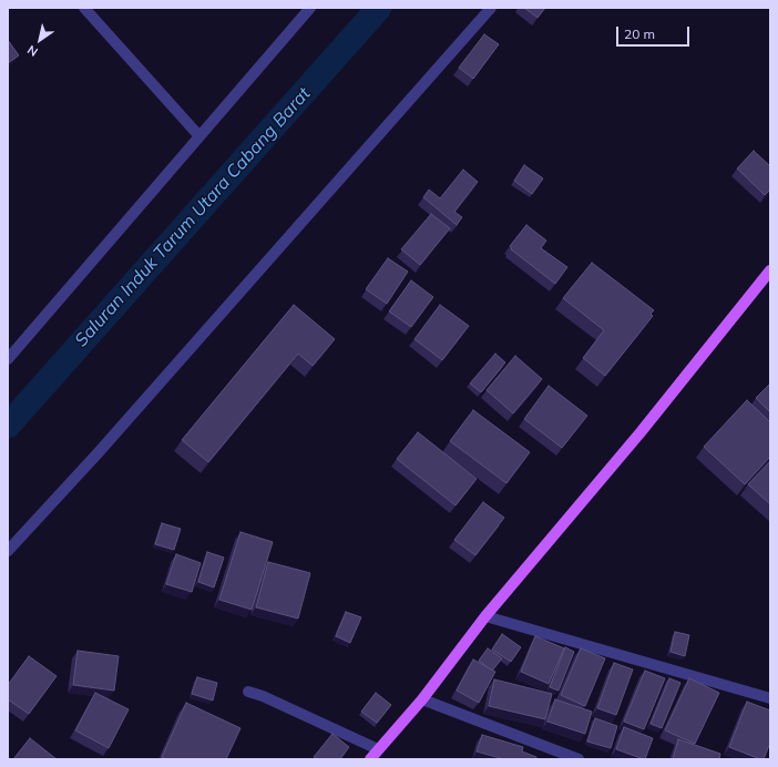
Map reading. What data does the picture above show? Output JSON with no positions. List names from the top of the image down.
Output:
{
  "water": ["Saluran Induk Tarum Utara Cabang Barat"],
  "scale_bar": "20 m",
  "north": "bottom left"
}
